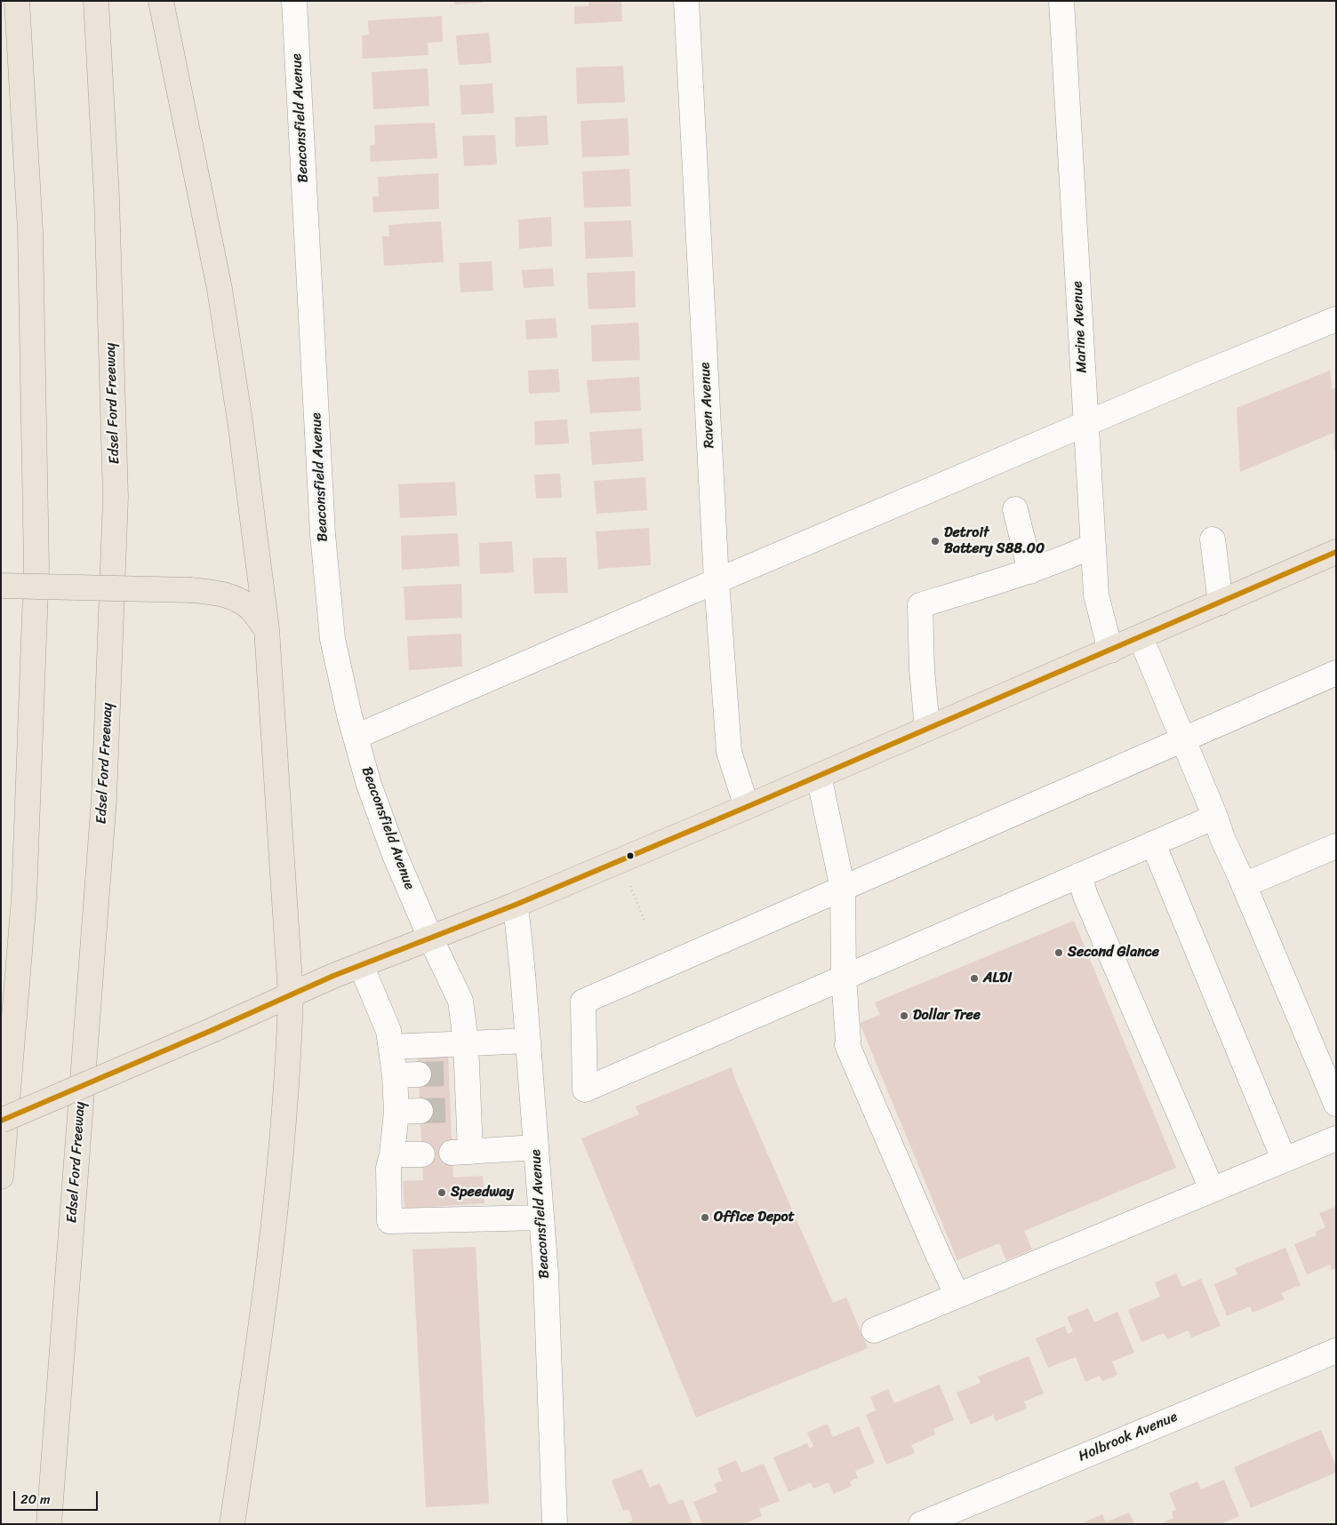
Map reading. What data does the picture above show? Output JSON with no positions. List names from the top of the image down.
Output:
{
  "streets": {
    "main road": ["Edsel Ford Freeway"],
    "street": [
      "Beaconsfield Avenue",
      "Marine Avenue",
      "Raven Avenue",
      "Holbrook Avenue"
    ]
  },
  "places": [
    "Detroit Battery S88.00",
    "Second Glance",
    "ALDI",
    "Dollar Tree",
    "Speedway",
    "Office Depot"
  ],
  "scale_bar": "20 m"
}
